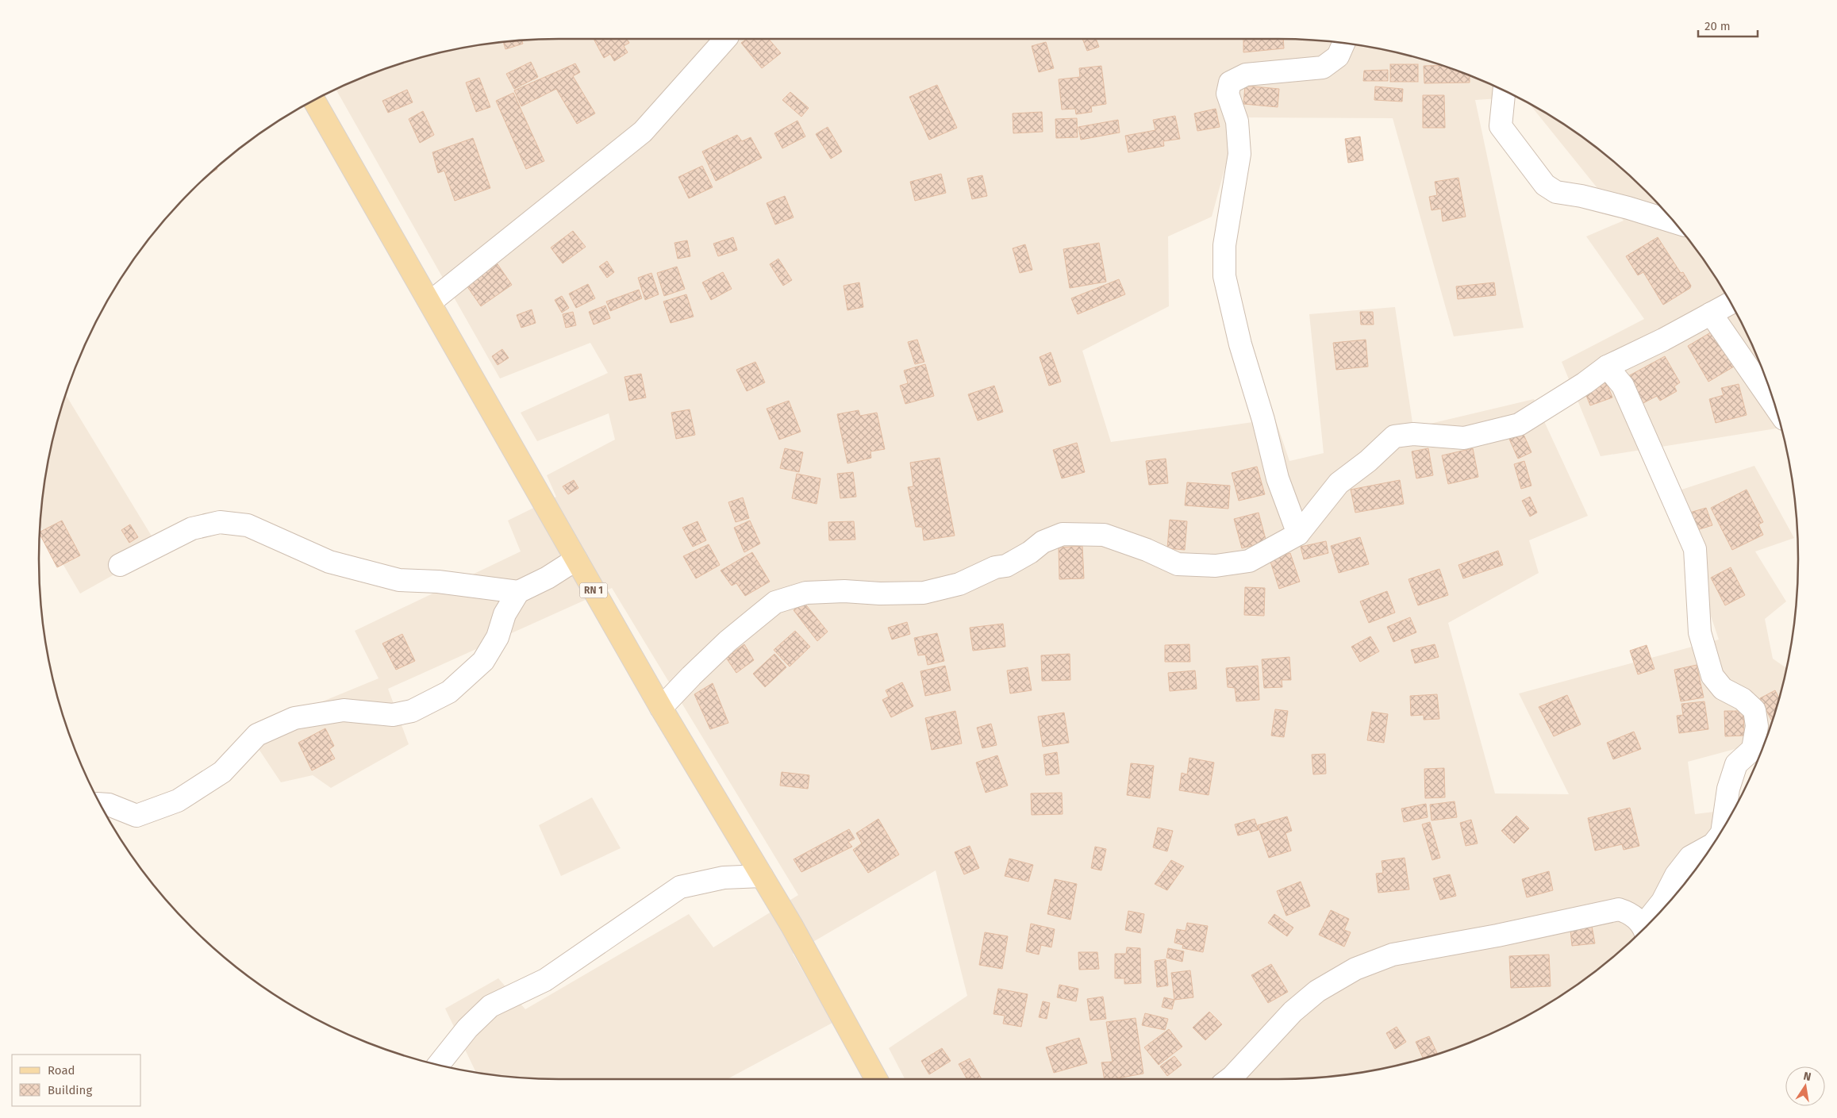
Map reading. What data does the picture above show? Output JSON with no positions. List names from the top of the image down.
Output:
{
  "streets": {
    "main road": ["RN 1"]
  },
  "legend": ["Road", "Building"],
  "scale_bar": "20 m",
  "north": "top"
}
